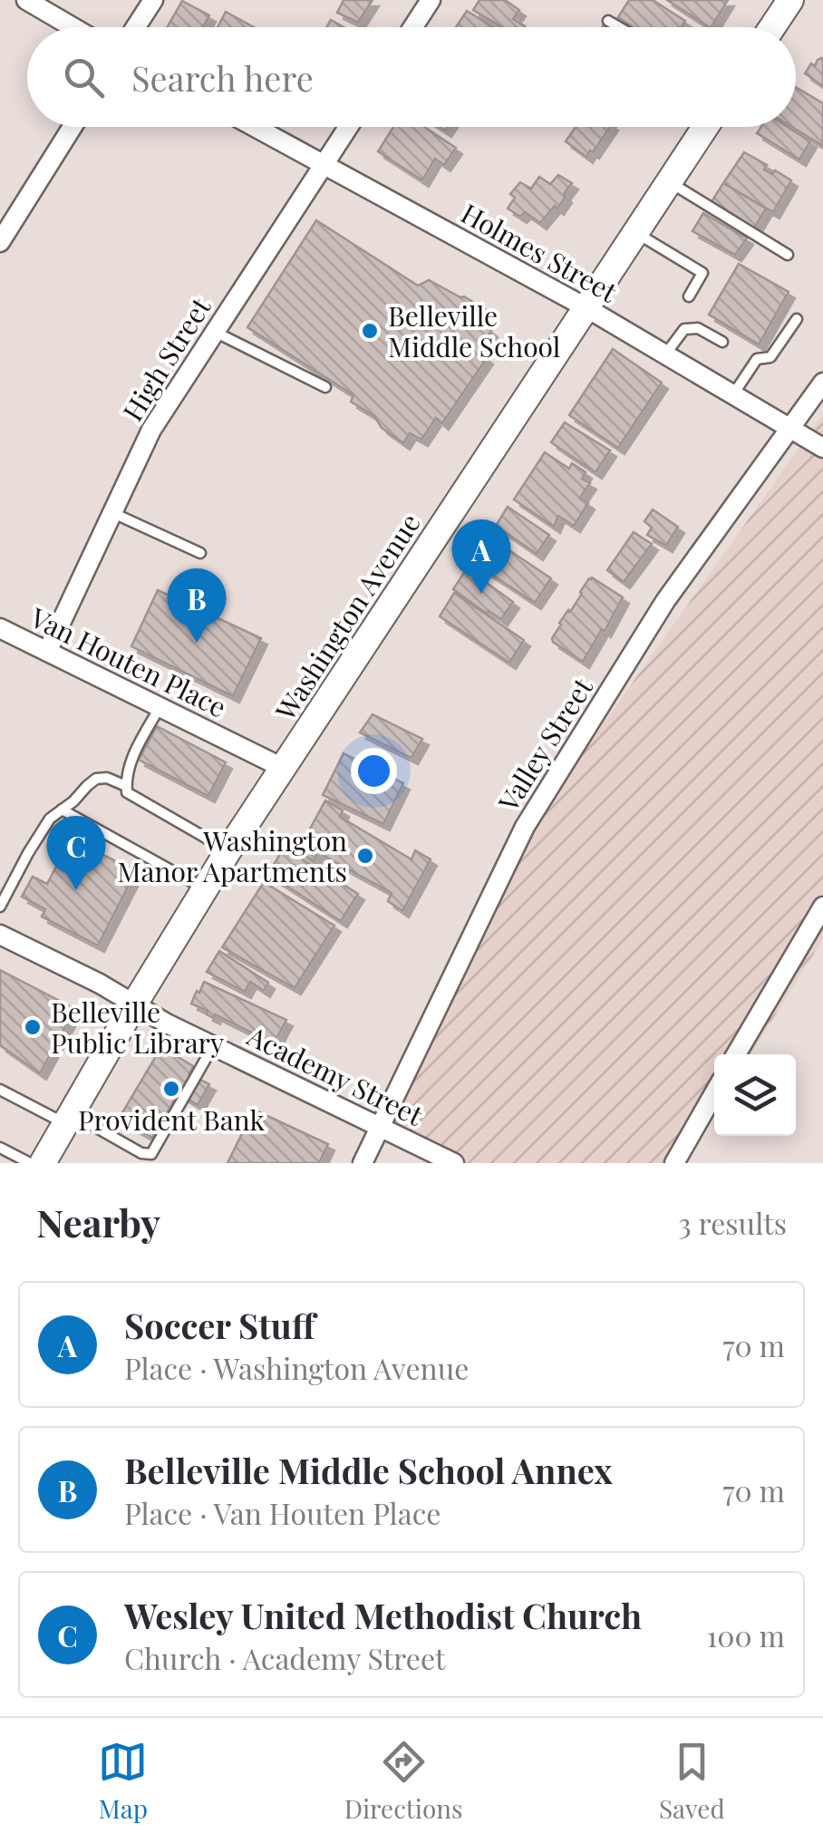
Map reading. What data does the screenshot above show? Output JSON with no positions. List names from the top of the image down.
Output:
{
  "streets": {
    "main road": ["Washington Avenue"],
    "street": [
      "Holmes Street",
      "High Street",
      "Van Houten Place",
      "Valley Street",
      "Academy Street"
    ]
  },
  "crossings": [
    ["Holmes Street", "High Street"],
    ["Holmes Street", "Washington Avenue"],
    ["Holmes Street", "Valley Street"],
    ["High Street", "Van Houten Place"],
    ["Washington Avenue", "Van Houten Place"],
    ["Washington Avenue", "Academy Street"],
    ["Valley Street", "Academy Street"]
  ],
  "places": [
    "Belleville Middle School",
    "Washington Manor Apartments",
    "Belleville Public Library",
    "Provident Bank"
  ],
  "page": {
    "search": "Search here",
    "pins": ["A", "B", "C"],
    "heading": ["Nearby", "3 results"],
    "list": [
      {
        "mark": "A",
        "name": "Soccer Stuff",
        "note": "Place · Washington Avenue",
        "value": "70 m"
      },
      {
        "mark": "B",
        "name": "Belleville Middle School Annex",
        "note": "Place · Van Houten Place",
        "value": "70 m"
      },
      {
        "mark": "C",
        "name": "Wesley United Methodist Church",
        "note": "Church · Academy Street",
        "value": "100 m"
      }
    ],
    "nav": ["Map", "Directions", "Saved"]
  }
}
